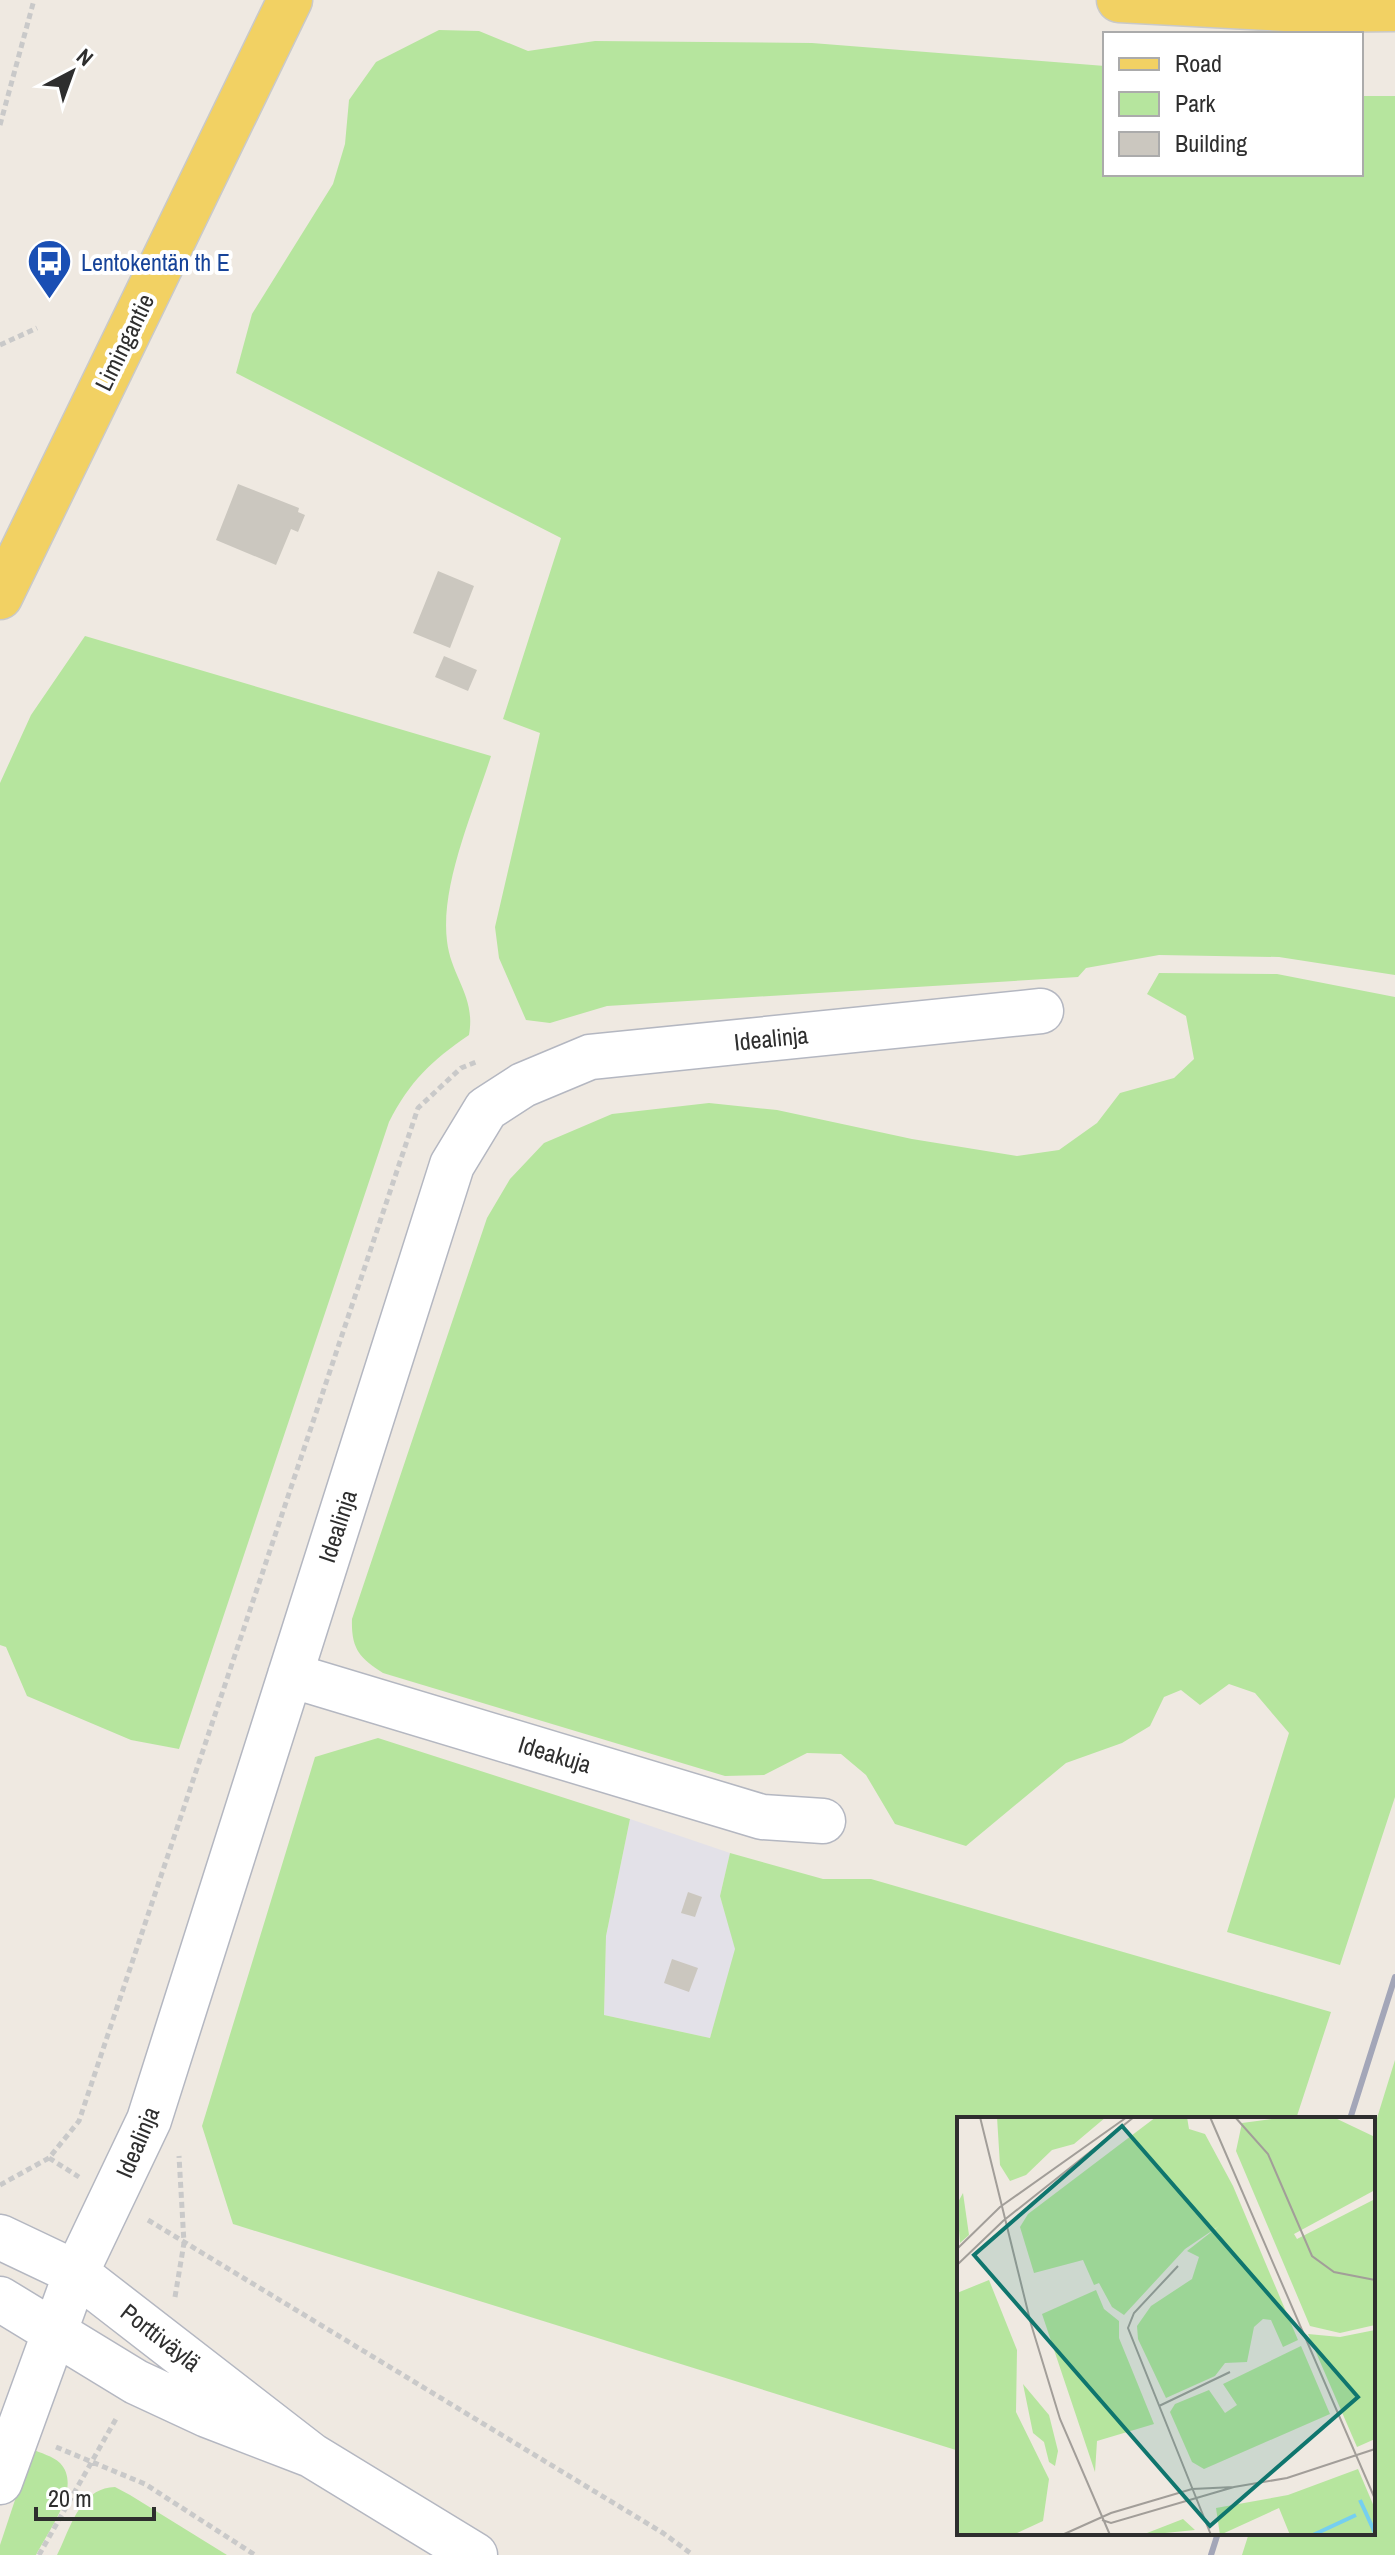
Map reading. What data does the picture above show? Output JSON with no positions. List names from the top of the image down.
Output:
{
  "streets": {
    "main road": ["Limingantie"],
    "street": ["Idealinja", "Ideakuja", "Porttiväylä"]
  },
  "crossings": [
    ["Idealinja", "Ideakuja"],
    ["Idealinja", "Porttiväylä"]
  ],
  "places": {
    "bus stop": ["Lentokentän th E"]
  },
  "legend": ["Road", "Park", "Building"],
  "scale_bar": "20 m",
  "north": "top right"
}
